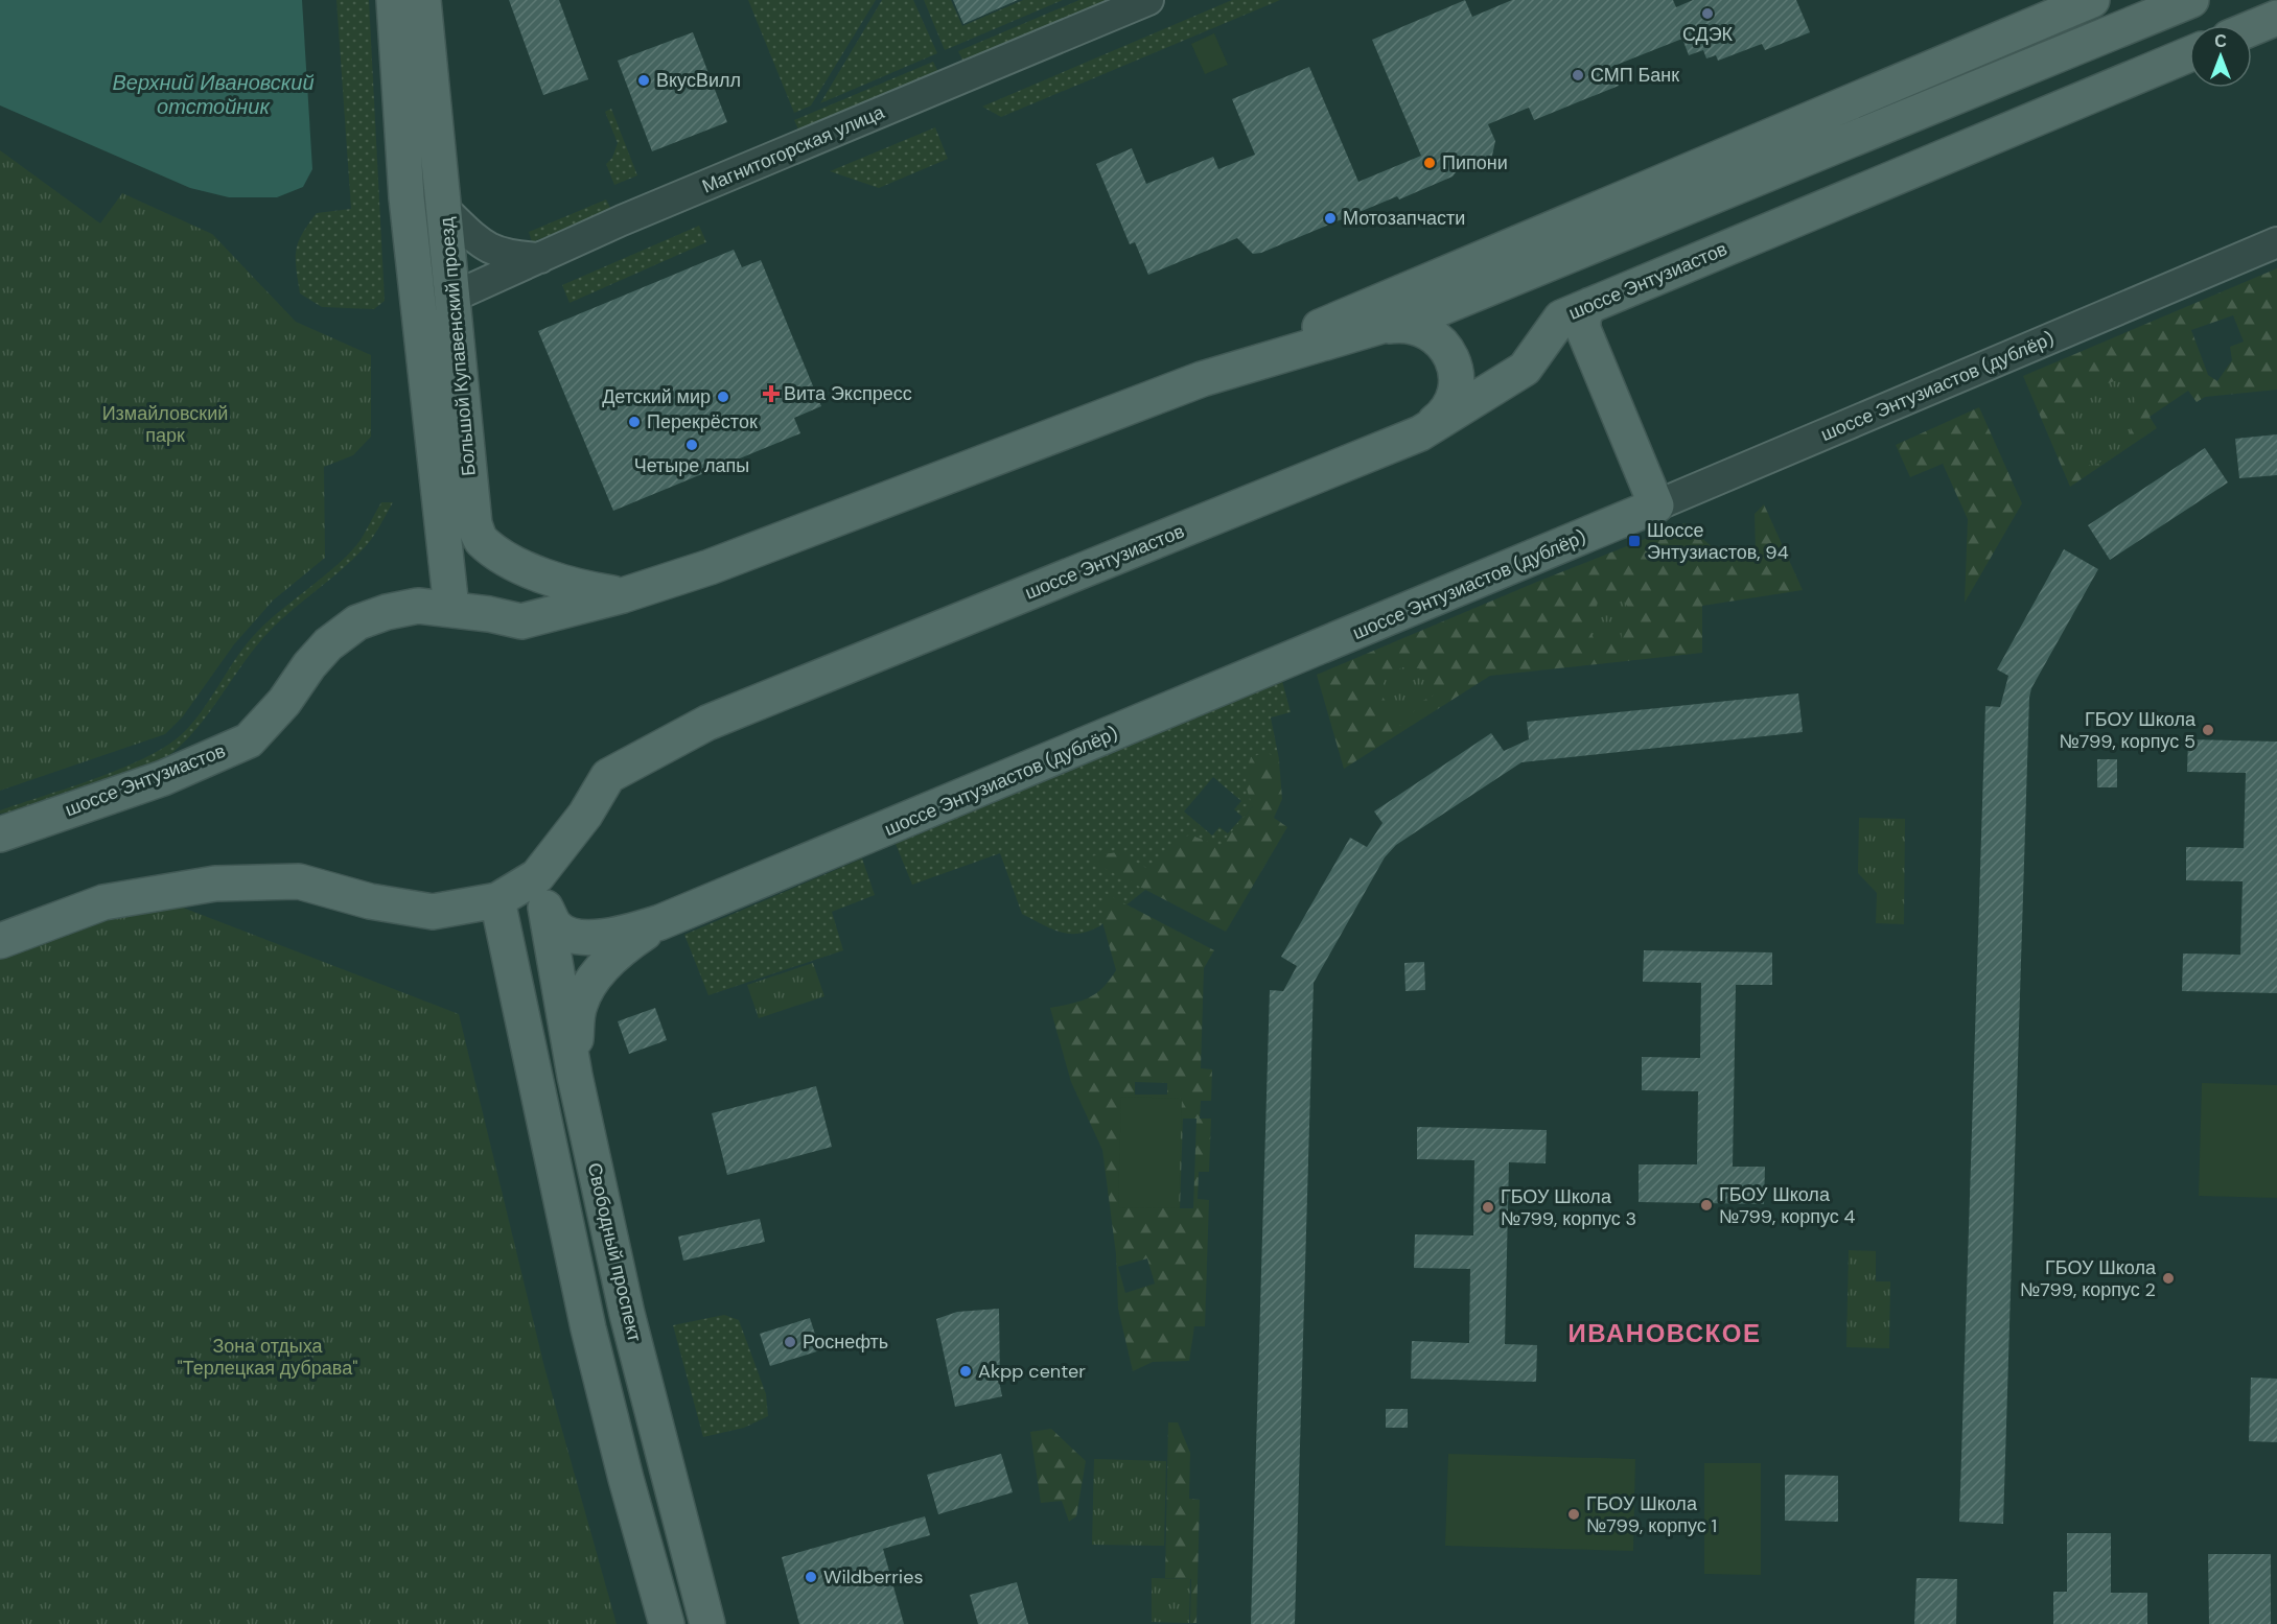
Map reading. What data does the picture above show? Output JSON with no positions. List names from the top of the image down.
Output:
{
  "streets": {
    "main road": [
      "шоссе Энтузиастов",
      "Большой Купавенский проезд",
      "шоссе Энтузиастов (дублёр)",
      "Свободный проспект"
    ],
    "street": ["Магнитогорская улица"]
  },
  "crossings": [
    ["Магнитогорская улица", "Большой Купавенский проезд"],
    ["шоссе Энтузиастов", "Большой Купавенский проезд"],
    ["шоссе Энтузиастов", "шоссе Энтузиастов (дублёр)"],
    ["шоссе Энтузиастов", "Свободный проспект"],
    ["шоссе Энтузиастов (дублёр)", "Свободный проспект"]
  ],
  "districts": ["ИВАНОВСКОЕ"],
  "water": ["Верхний Ивановский отстойник"],
  "parks": ["Измайловский парк", "Зона отдыха \"Терлецкая дубрава\""],
  "places": {
    "other": [
      "СДЭК",
      "СМП Банк",
      "ВкусВилл",
      "Пипони",
      "Мотозапчасти",
      "Детский мир",
      "Перекрёсток",
      "Четыре лапы",
      "ГБОУ Школа №799, корпус 5",
      "ГБОУ Школа №799, корпус 4",
      "ГБОУ Школа №799, корпус 3",
      "ГБОУ Школа №799, корпус 2",
      "Роснефть",
      "Akpp center",
      "ГБОУ Школа №799, корпус 1",
      "Wildberries"
    ],
    "health": ["Вита Экспресс"],
    "transit": ["Шоссе Энтузиастов, 94"]
  },
  "north": "top"
}
